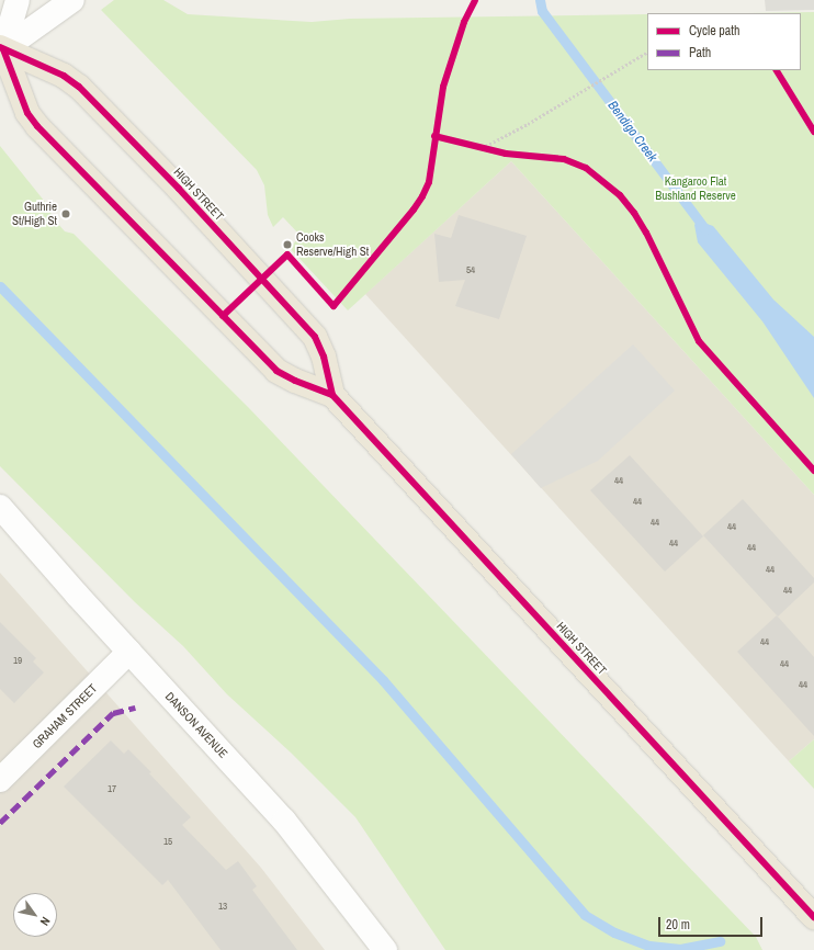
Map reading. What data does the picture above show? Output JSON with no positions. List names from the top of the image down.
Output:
{
  "streets": {
    "highway": ["HIGH STREET"],
    "street": ["GRAHAM STREET", "DANSON AVENUE"]
  },
  "crossings": [
    ["GRAHAM STREET", "DANSON AVENUE"]
  ],
  "water": ["Bendigo Creek"],
  "parks": ["Kangaroo Flat Bushland Reserve"],
  "places": ["Guthrie St/High St", "Cooks Reserve/High St"],
  "house_numbers": [
    "54",
    "44",
    "44",
    "44",
    "44",
    "44",
    "44",
    "44",
    "44",
    "44",
    "19",
    "44",
    "44",
    "17",
    "15",
    "13"
  ],
  "legend": ["Cycle path", "Path"],
  "scale_bar": "20 m",
  "north": "bottom right"
}
